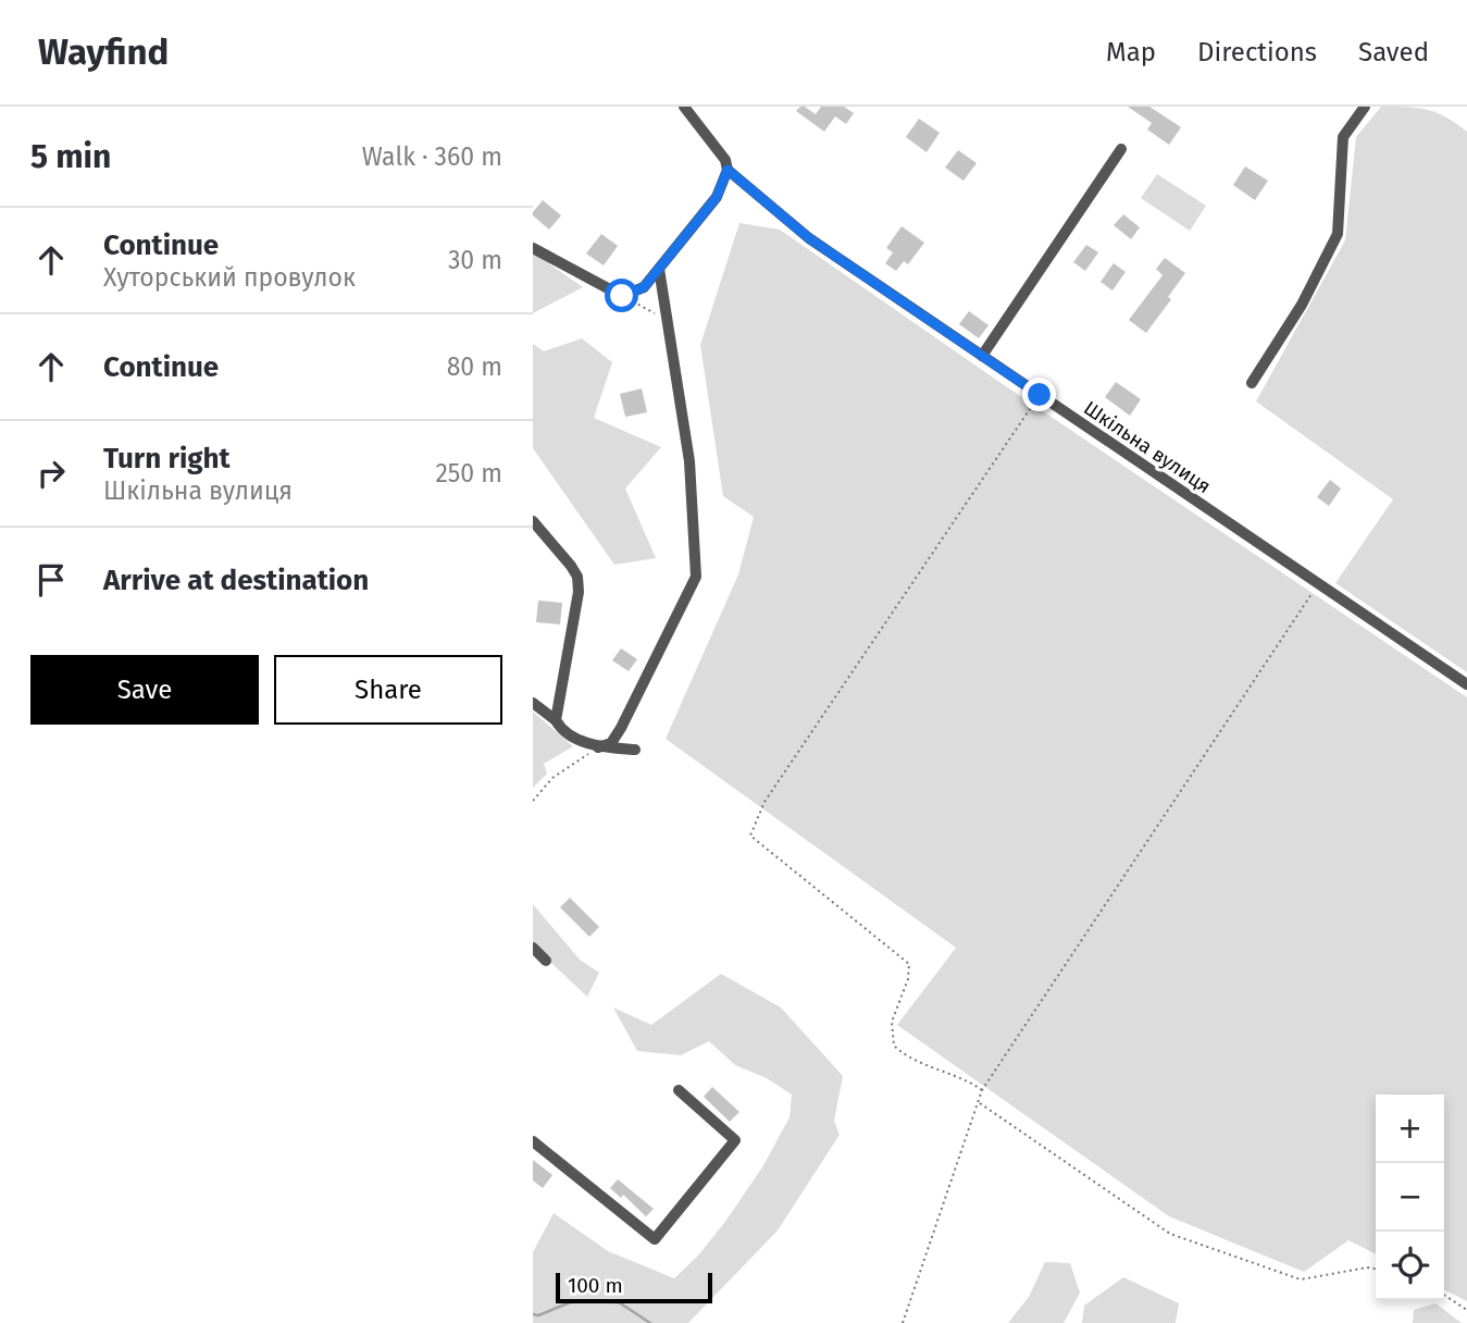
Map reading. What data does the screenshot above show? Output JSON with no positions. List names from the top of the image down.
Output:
{
  "streets": {
    "street": ["Шкільна вулиця"]
  },
  "scale_bar": "100 m",
  "page": {
    "header": "Wayfind",
    "nav": ["Map", "Directions", "Saved"],
    "heading": ["5 min", "Walk · 360 m"],
    "list": [
      ["Continue", "Хуторський провулок", "30 m"],
      ["Continue", "80 m"],
      ["Turn right", "Шкільна вулиця", "250 m"],
      "Arrive at destination"
    ],
    "buttons": ["Save", "Share"],
    "map_buttons": ["+", "−"],
    "scale": "100 m"
  }
}
